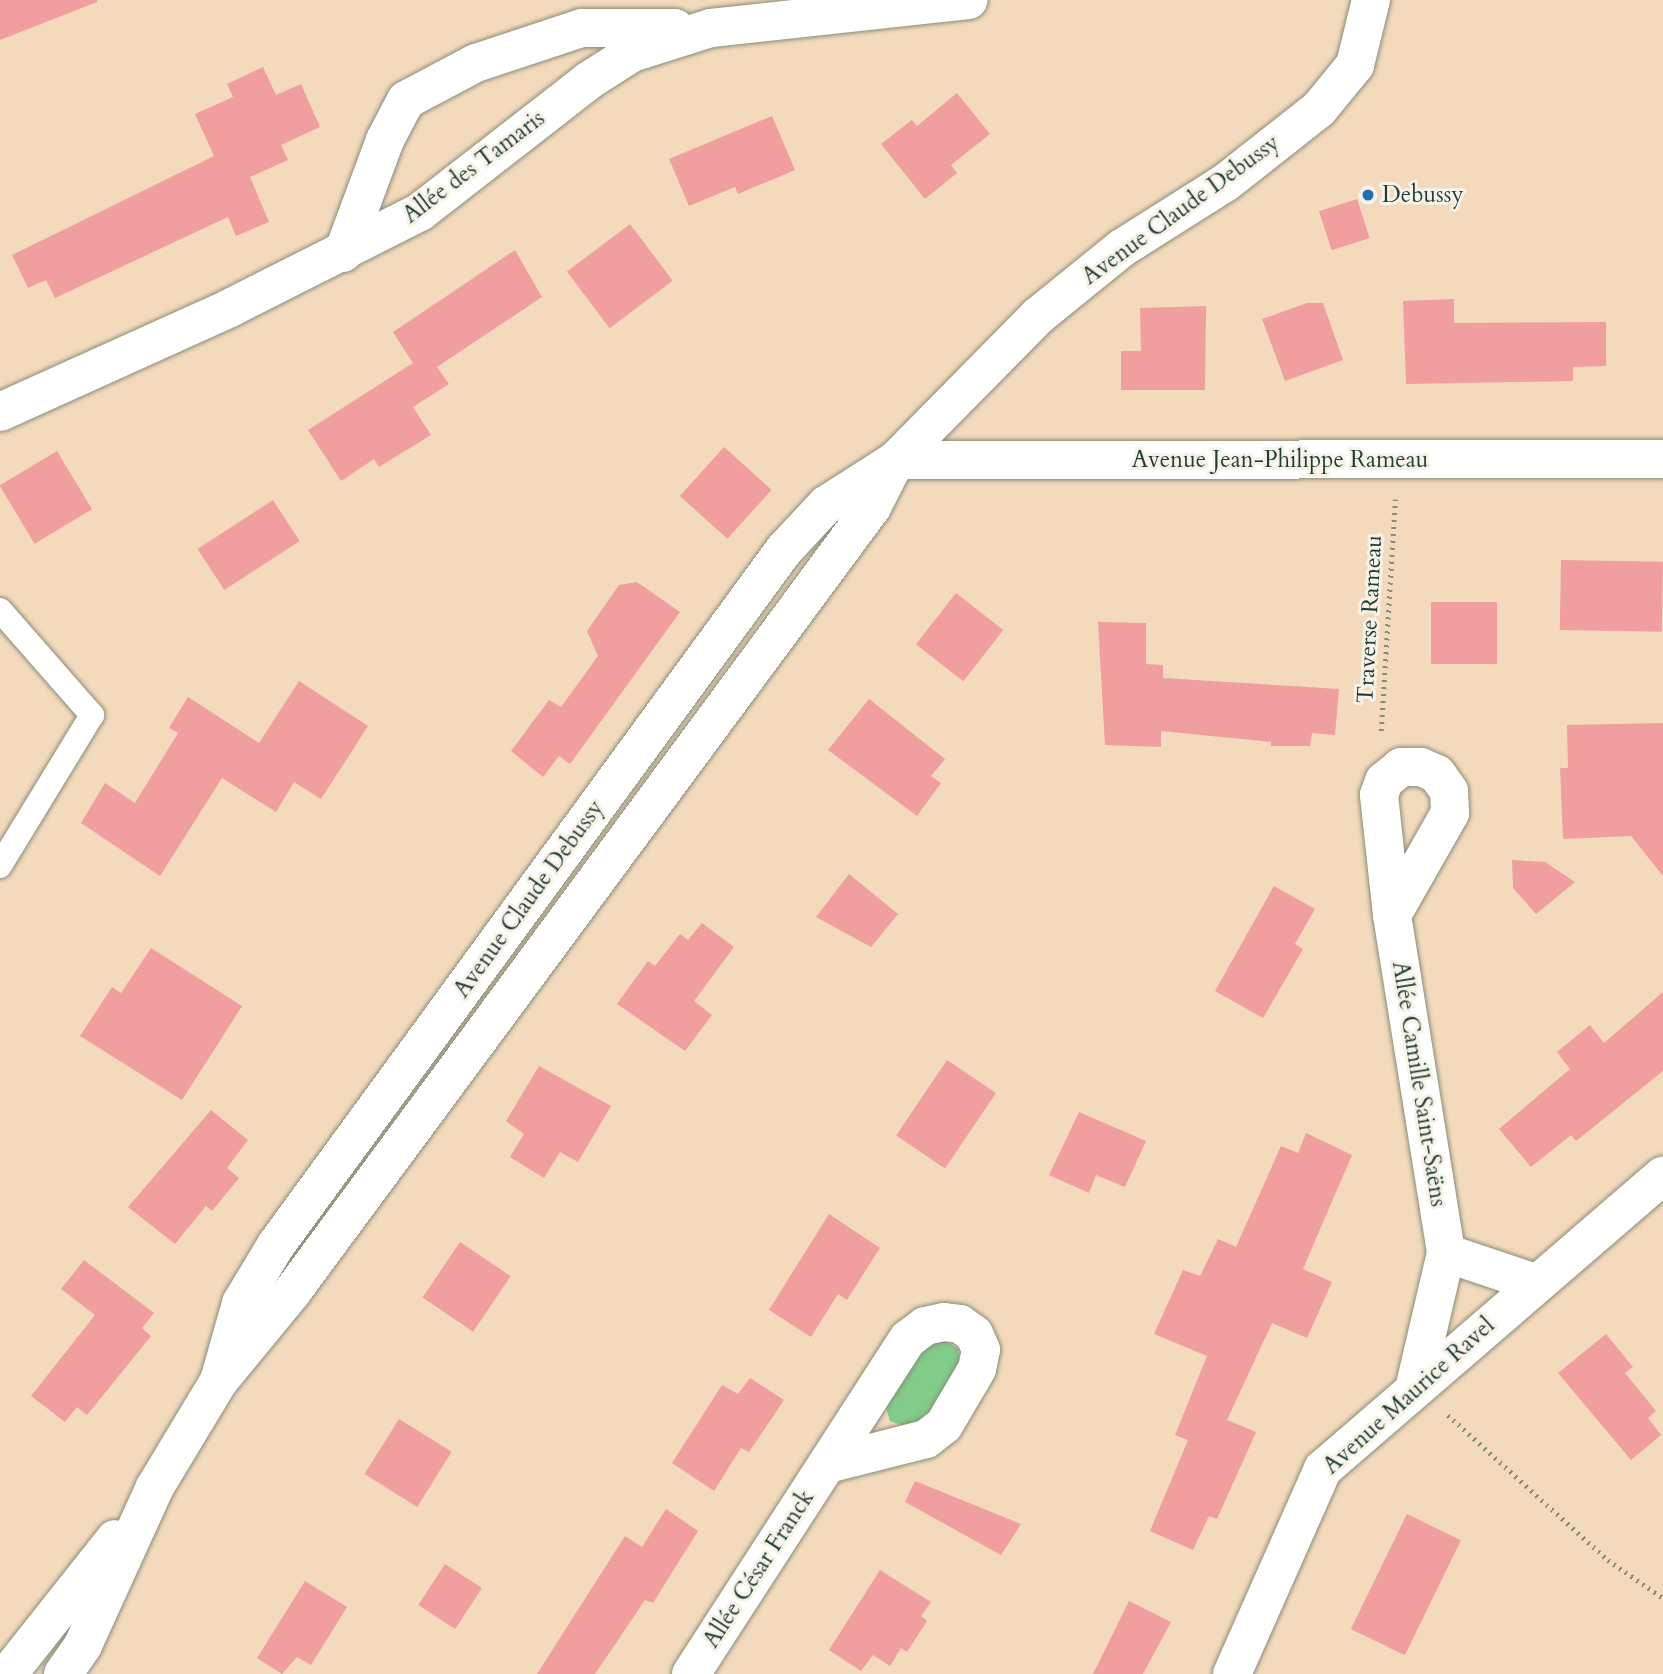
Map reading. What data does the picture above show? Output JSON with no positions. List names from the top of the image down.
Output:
{
  "streets": {
    "street": [
      "Allée des Tamaris",
      "Avenue Claude Debussy",
      "Avenue Jean-Philippe Rameau",
      "Allée Camille Saint-Saëns",
      "Avenue Maurice Ravel",
      "Allée César Franck"
    ],
    "path": ["Traverse Rameau"]
  },
  "crossings": [
    ["Avenue Claude Debussy", "Avenue Jean-Philippe Rameau"],
    ["Avenue Jean-Philippe Rameau", "Traverse Rameau"],
    ["Traverse Rameau", "Allée Camille Saint-Saëns"]
  ],
  "places": ["Debussy"]
}
